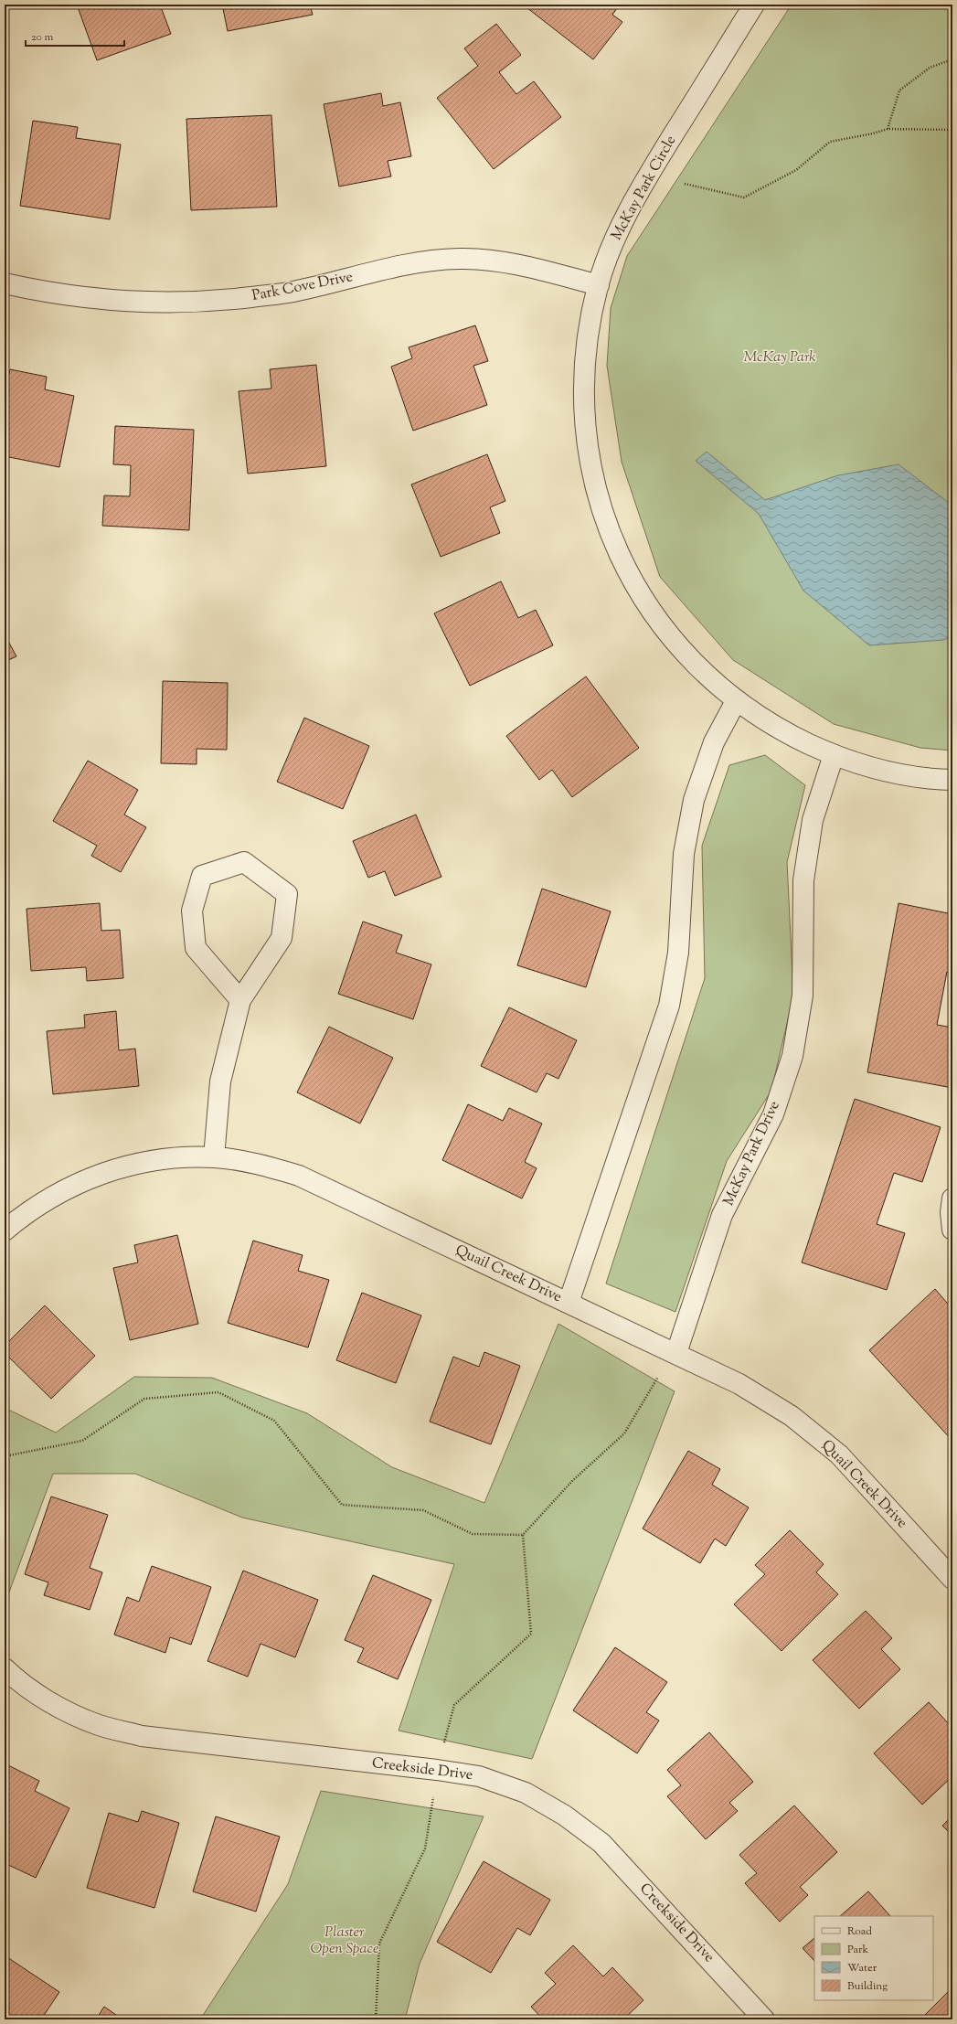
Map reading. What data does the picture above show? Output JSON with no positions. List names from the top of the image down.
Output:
{
  "streets": {
    "street": [
      "McKay Park Circle",
      "Park Cove Drive",
      "McKay Park Drive",
      "Quail Creek Drive",
      "Creekside Drive"
    ]
  },
  "crossings": [
    ["McKay Park Circle", "Park Cove Drive"],
    ["McKay Park Circle", "McKay Park Drive"],
    ["McKay Park Drive", "Quail Creek Drive"]
  ],
  "parks": ["McKay Park", "Plaster Open Space"],
  "legend": [
    "Road",
    "Park",
    "Water",
    "Building"
  ],
  "scale_bar": "20 m"
}
